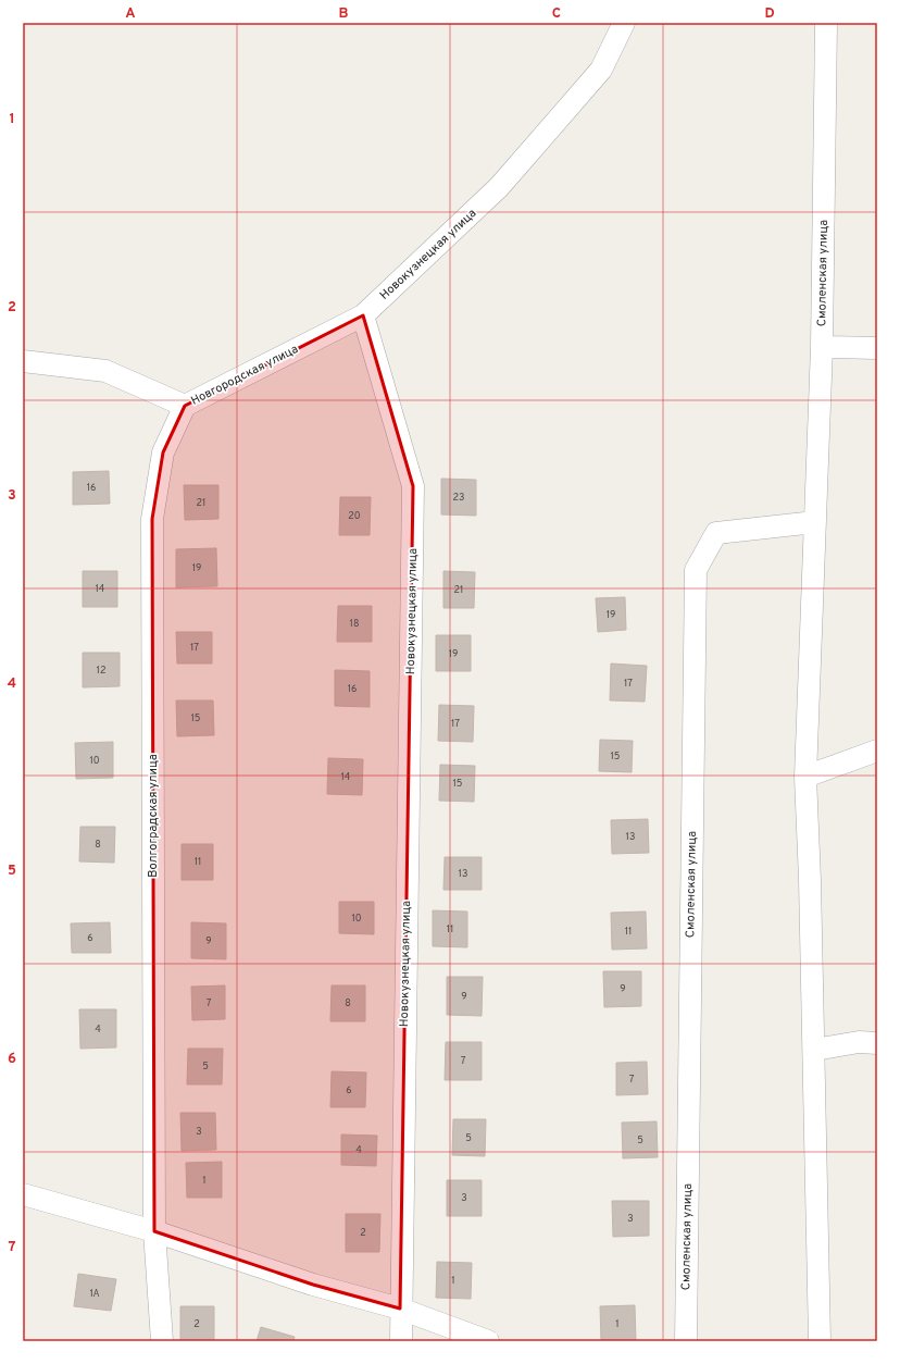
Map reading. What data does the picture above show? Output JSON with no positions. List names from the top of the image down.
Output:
{
  "streets": {
    "street": [
      "Новокузнецкая улица",
      "Смоленская улица",
      "Новгородская улица",
      "Волгоградская улица"
    ]
  },
  "crossings": [
    ["Новокузнецкая улица", "Новгородская улица"],
    ["Новгородская улица", "Волгоградская улица"]
  ],
  "house_numbers": [
    "16",
    "23",
    "21",
    "20",
    "19",
    "14",
    "21",
    "19",
    "18",
    "17",
    "19",
    "12",
    "17",
    "16",
    "15",
    "17",
    "15",
    "10",
    "14",
    "15",
    "13",
    "8",
    "11",
    "13",
    "10",
    "11",
    "11",
    "6",
    "9",
    "9",
    "9",
    "7",
    "8",
    "4",
    "7",
    "5",
    "7",
    "6",
    "3",
    "5",
    "5",
    "4",
    "1",
    "3",
    "3",
    "2",
    "1",
    "1А",
    "2",
    "1"
  ],
  "grid": {
    "columns": [
      "A",
      "B",
      "C",
      "D"
    ],
    "rows": [
      "1",
      "2",
      "3",
      "4",
      "5",
      "6",
      "7"
    ]
  }
}
